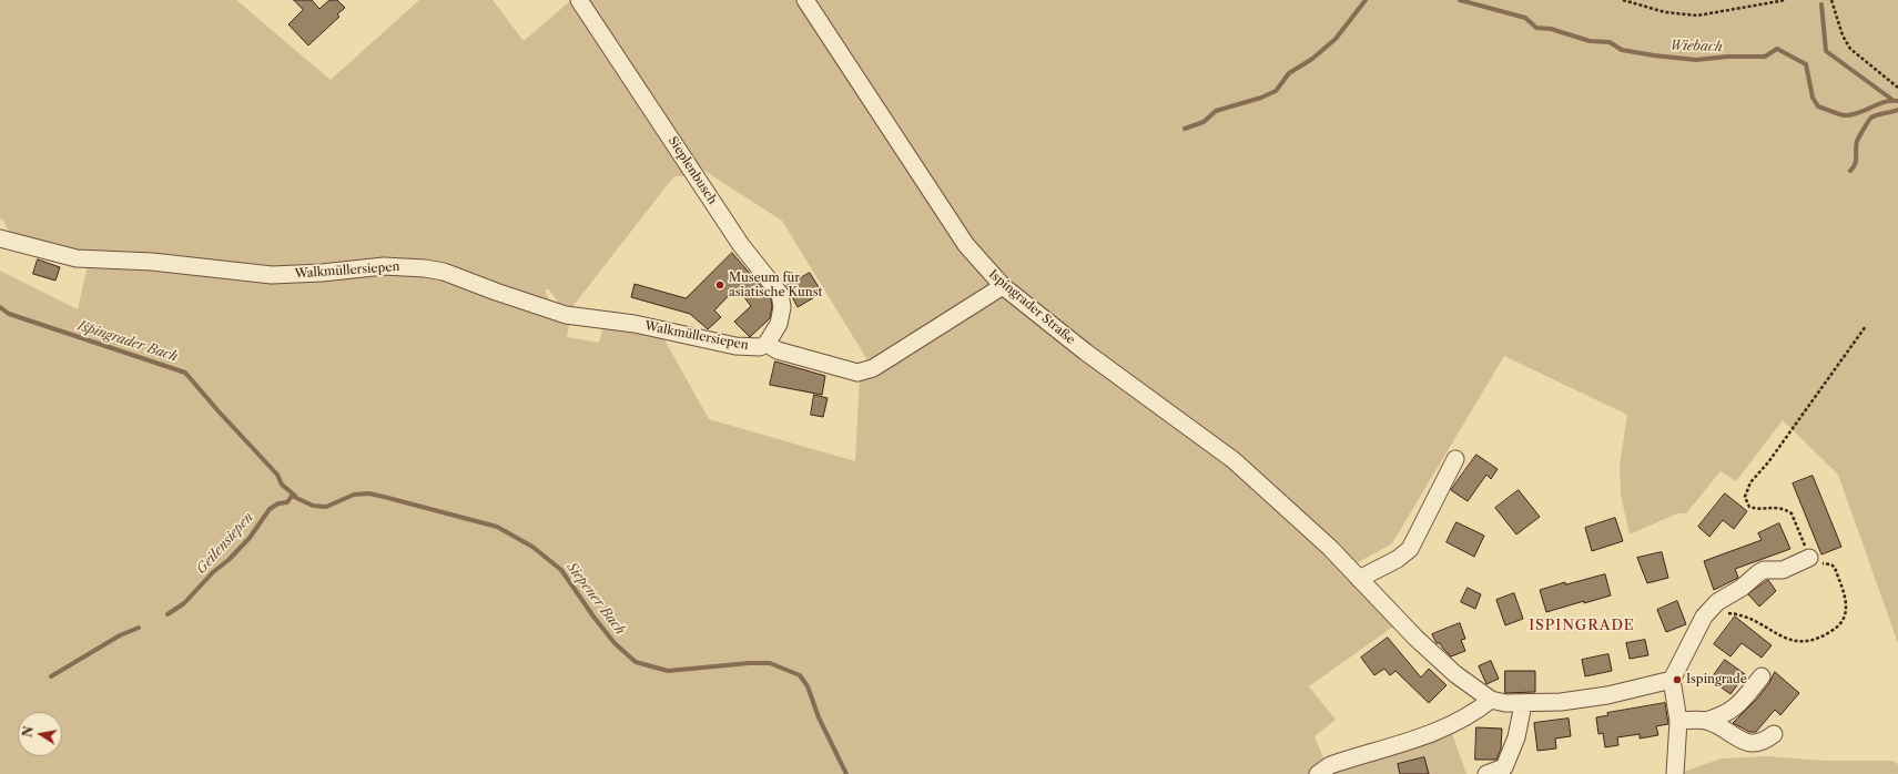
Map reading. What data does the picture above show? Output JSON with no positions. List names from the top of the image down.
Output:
{
  "streets": {
    "street": ["Sieplenbusch", "Walkmüllersiepen", "Ispingrader Straße"]
  },
  "crossings": [
    ["Sieplenbusch", "Walkmüllersiepen"]
  ],
  "districts": ["ISPINGRADE"],
  "water": [
    "Wiebach",
    "Ispingrader Bach",
    "Geilensiepen",
    "Siepener Bach"
  ],
  "places": ["Museum für asiatische Kunst", "Ispingrade"],
  "north": "left"
}
